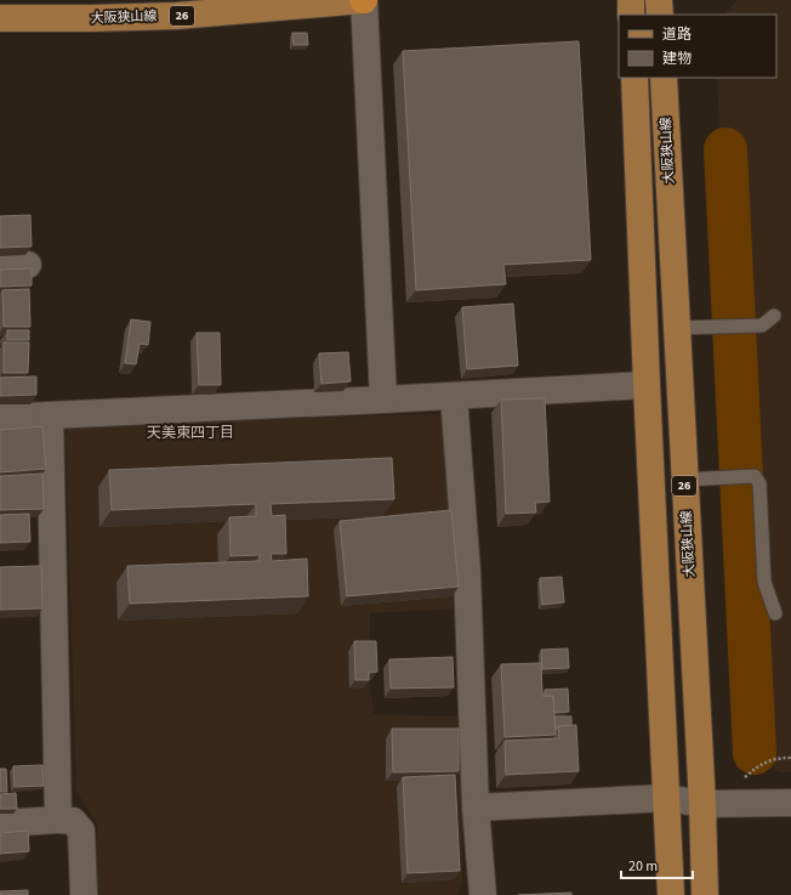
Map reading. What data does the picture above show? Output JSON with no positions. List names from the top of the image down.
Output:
{
  "streets": {
    "main road": ["26", "大阪狭山線"]
  },
  "districts": ["天美東四丁目"],
  "legend": ["道路", "建物"],
  "scale_bar": "20 m"
}
